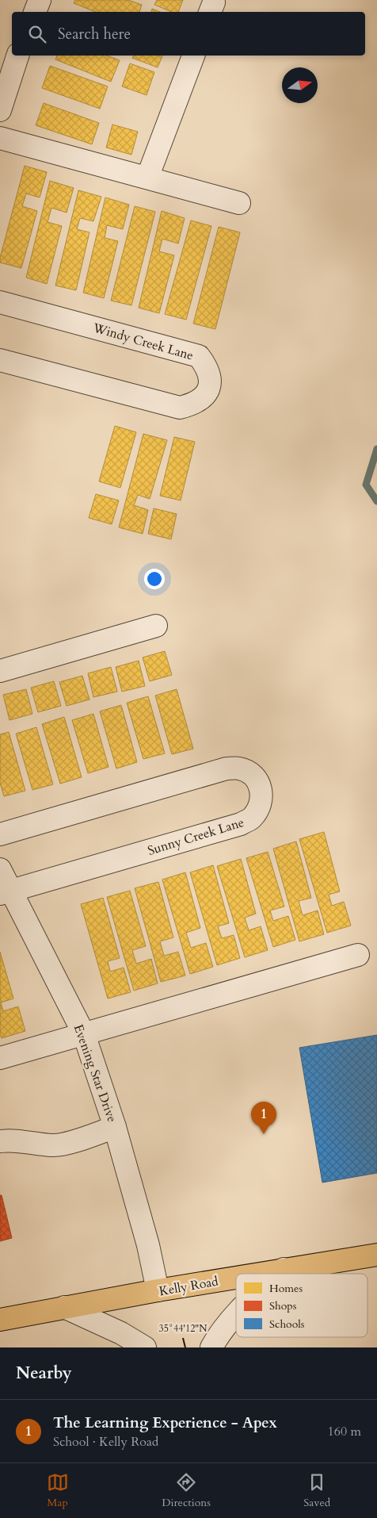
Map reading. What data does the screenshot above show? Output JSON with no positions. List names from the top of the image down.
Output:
{
  "streets": {
    "main road": ["Kelly Road"],
    "street": ["Windy Creek Lane", "Sunny Creek Lane", "Evening Star Drive"]
  },
  "crossings": [
    ["Sunny Creek Lane", "Evening Star Drive"],
    ["Evening Star Drive", "Kelly Road"]
  ],
  "legend": ["Homes", "Shops", "Schools"],
  "north": "right",
  "page": {
    "search": "Search here",
    "pins": "1",
    "heading": "Nearby",
    "list": [
      {
        "mark": "1",
        "name": "The Learning Experience - Apex",
        "note": "School · Kelly Road",
        "value": "160 m"
      }
    ],
    "nav": ["Map", "Directions", "Saved"]
  },
  "coordinates": ["35°44'12\"N"]
}
